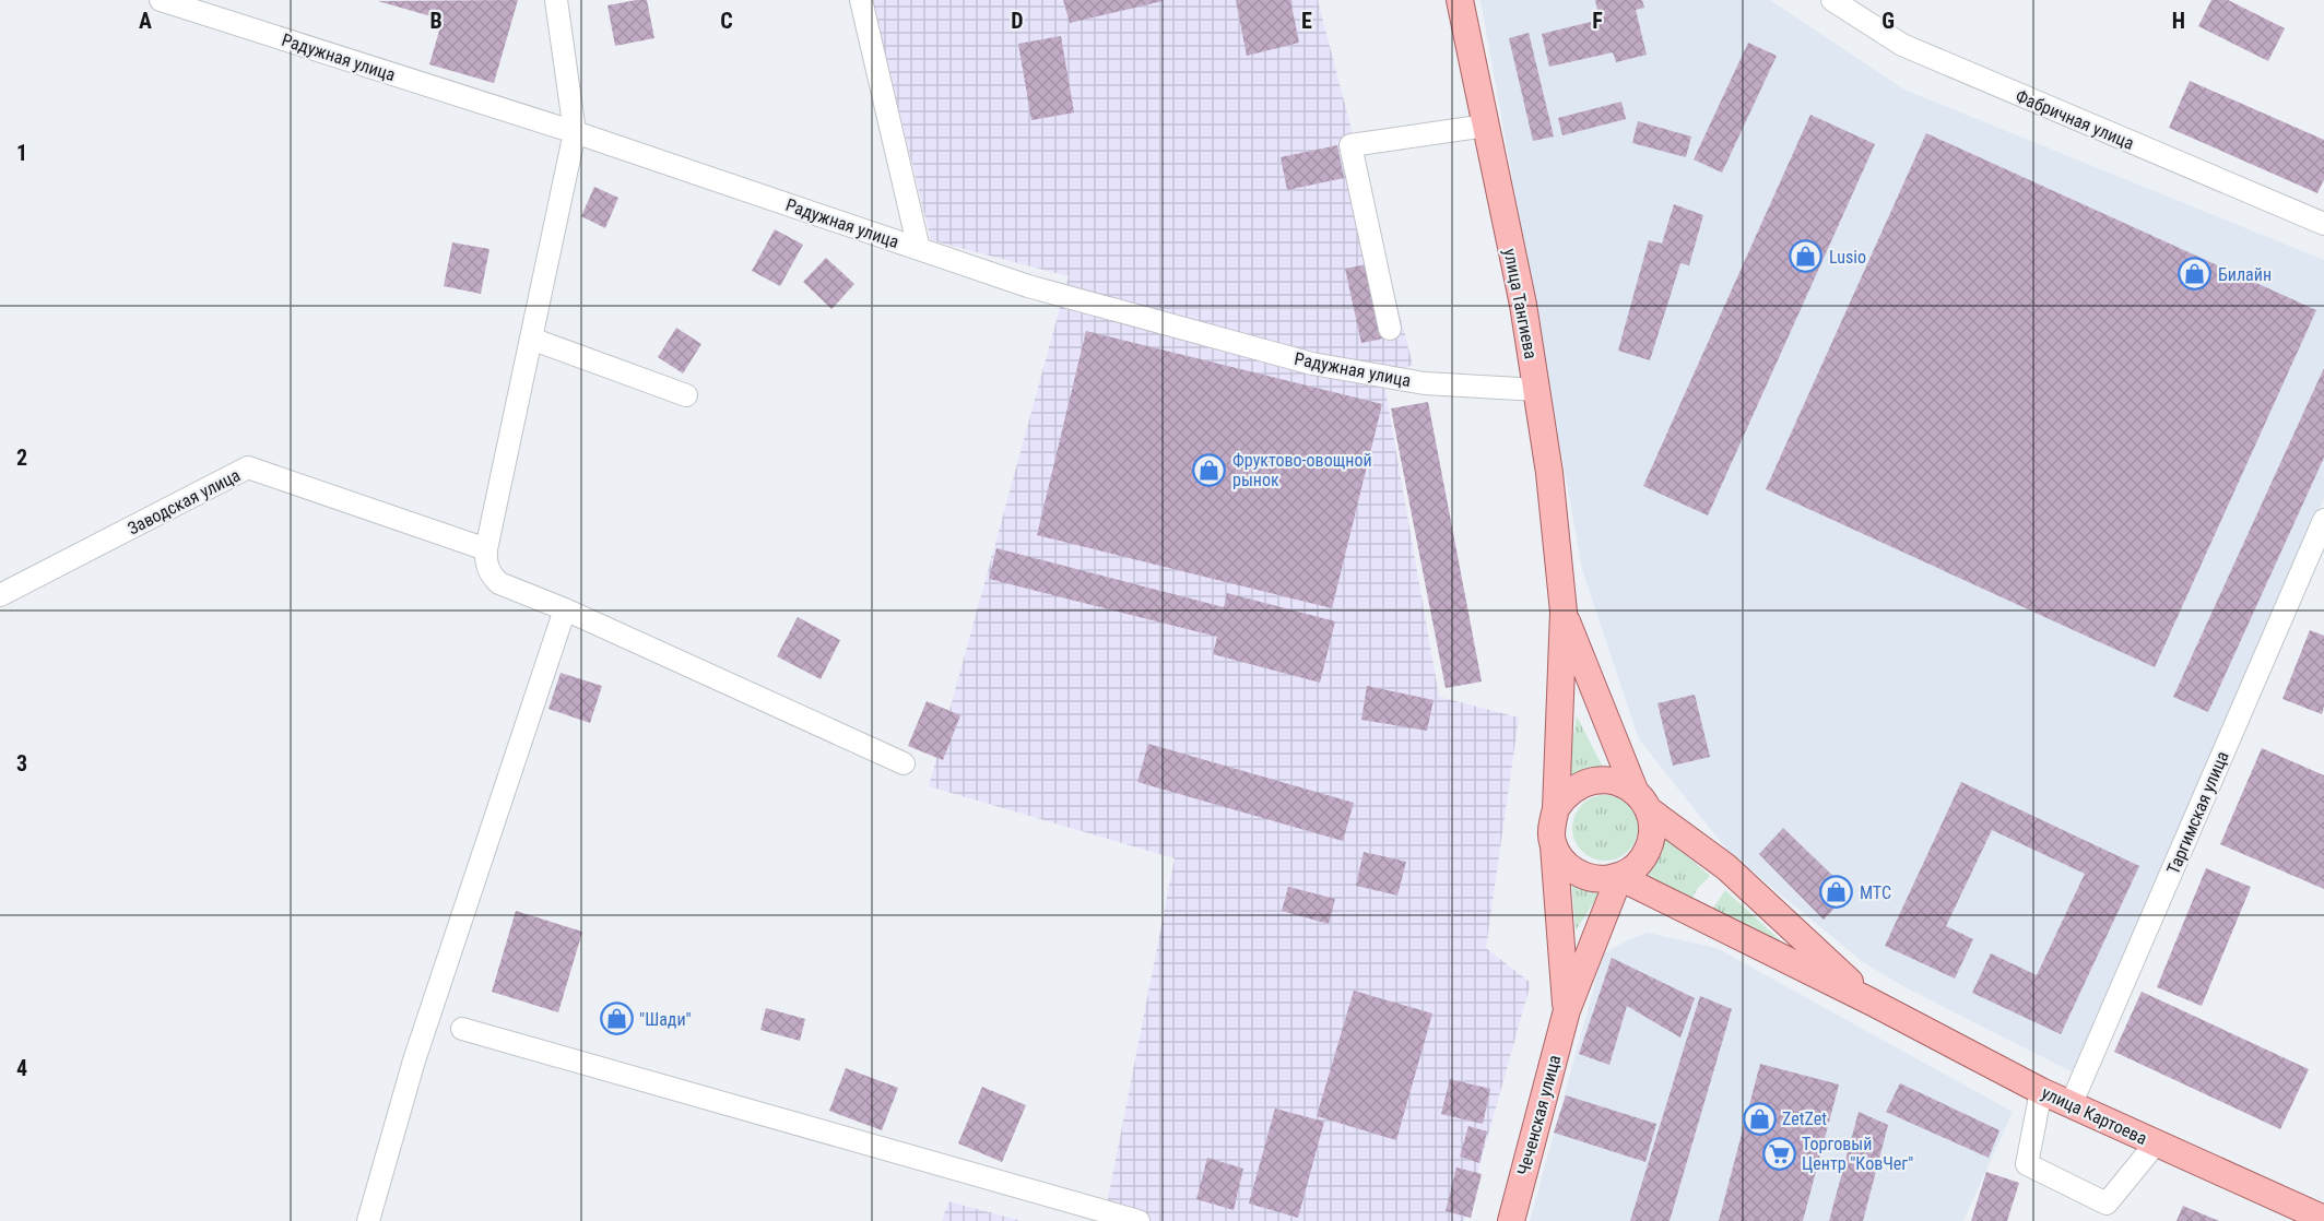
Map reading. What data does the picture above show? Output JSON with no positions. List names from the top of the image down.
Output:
{
  "streets": {
    "main road": ["улица Тангиева", "Чеченская улица", "улица Картоева"],
    "street": [
      "Радужная улица",
      "Фабричная улица",
      "Заводская улица",
      "Таргимская улица"
    ]
  },
  "crossings": [
    ["Радужная улица", "улица Тангиева"],
    ["Таргимская улица", "улица Картоева"],
    ["Чеченская улица", "улица Картоева"]
  ],
  "places": {
    "shop": [
      "Lusio",
      "Билайн",
      "Фруктово-овощной рынок",
      "МТС",
      "\"Шади\"",
      "ZetZet"
    ],
    "supermarket": ["Торговый Центр \"КовЧег\""]
  },
  "grid": {
    "columns": [
      "A",
      "B",
      "C",
      "D",
      "E",
      "F",
      "G",
      "H"
    ],
    "rows": [
      "1",
      "2",
      "3",
      "4"
    ]
  }
}
